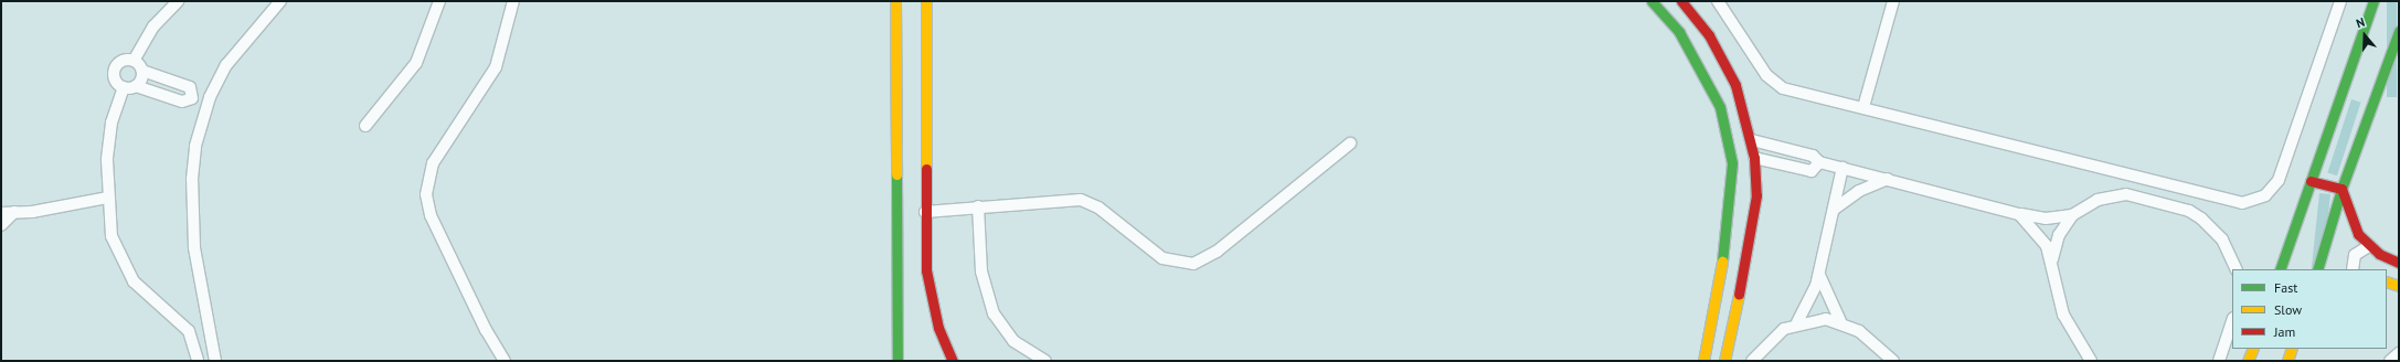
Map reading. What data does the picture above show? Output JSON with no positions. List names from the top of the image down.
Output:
{
  "legend": ["Fast", "Slow", "Jam"],
  "north": "top"
}
